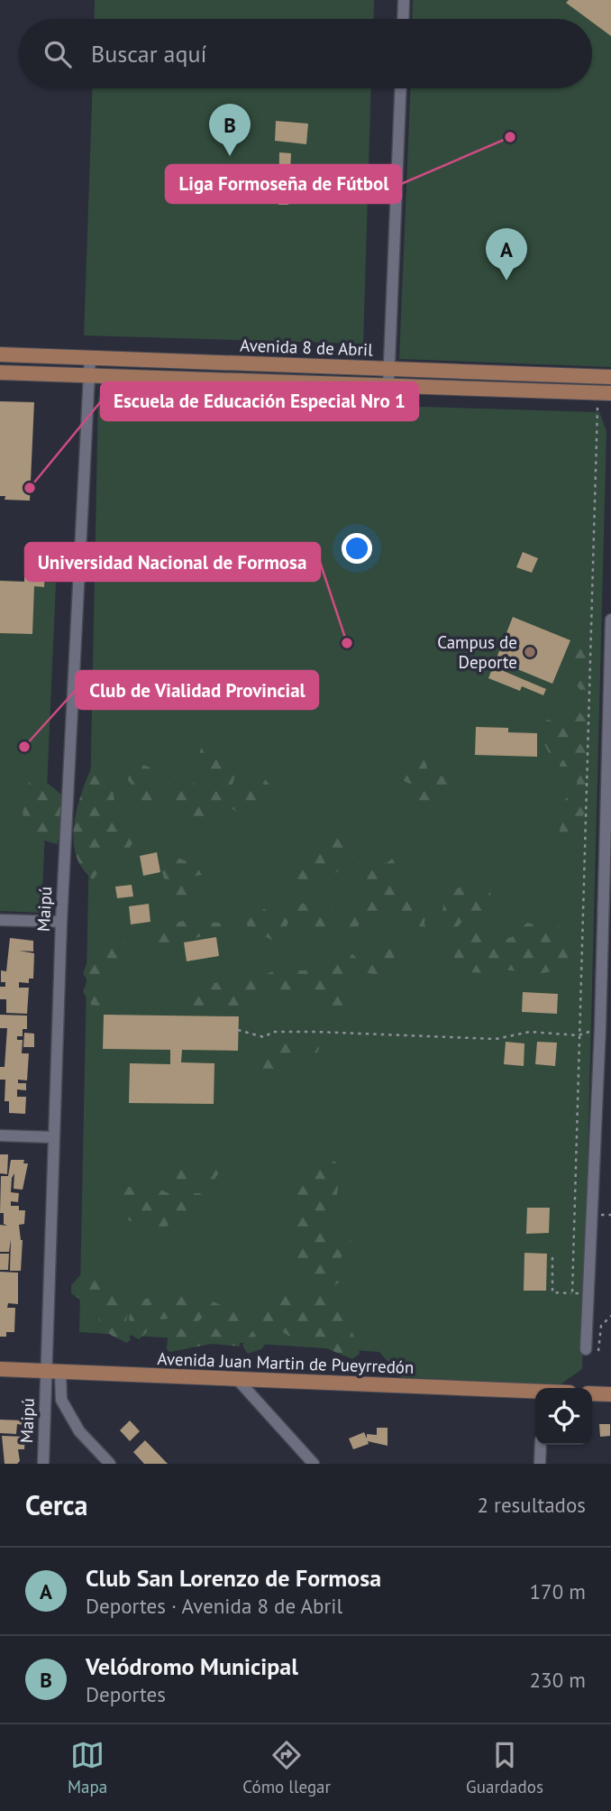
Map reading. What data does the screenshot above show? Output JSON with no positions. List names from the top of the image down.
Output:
{
  "streets": {
    "main road": ["Avenida 8 de Abril", "Avenida Juan Martin de Pueyrredón"],
    "street": ["Maipú"]
  },
  "crossings": [
    ["Avenida 8 de Abril", "Maipú"],
    ["Maipú", "Avenida Juan Martin de Pueyrredón"]
  ],
  "places": [
    "Liga Formoseña de Fútbol",
    "Escuela de Educación Especial Nro 1",
    "Universidad Nacional de Formosa",
    "Campus de Deporte",
    "Club de Vialidad Provincial"
  ],
  "page": {
    "search": "Buscar aquí",
    "pins": ["B", "A"],
    "heading": ["Cerca", "2 resultados"],
    "list": [
      {
        "mark": "A",
        "name": "Club San Lorenzo de Formosa",
        "note": "Deportes · Avenida 8 de Abril",
        "value": "170 m"
      },
      {
        "mark": "B",
        "name": "Velódromo Municipal",
        "note": "Deportes",
        "value": "230 m"
      }
    ],
    "nav": ["Mapa", "Cómo llegar", "Guardados"]
  }
}
